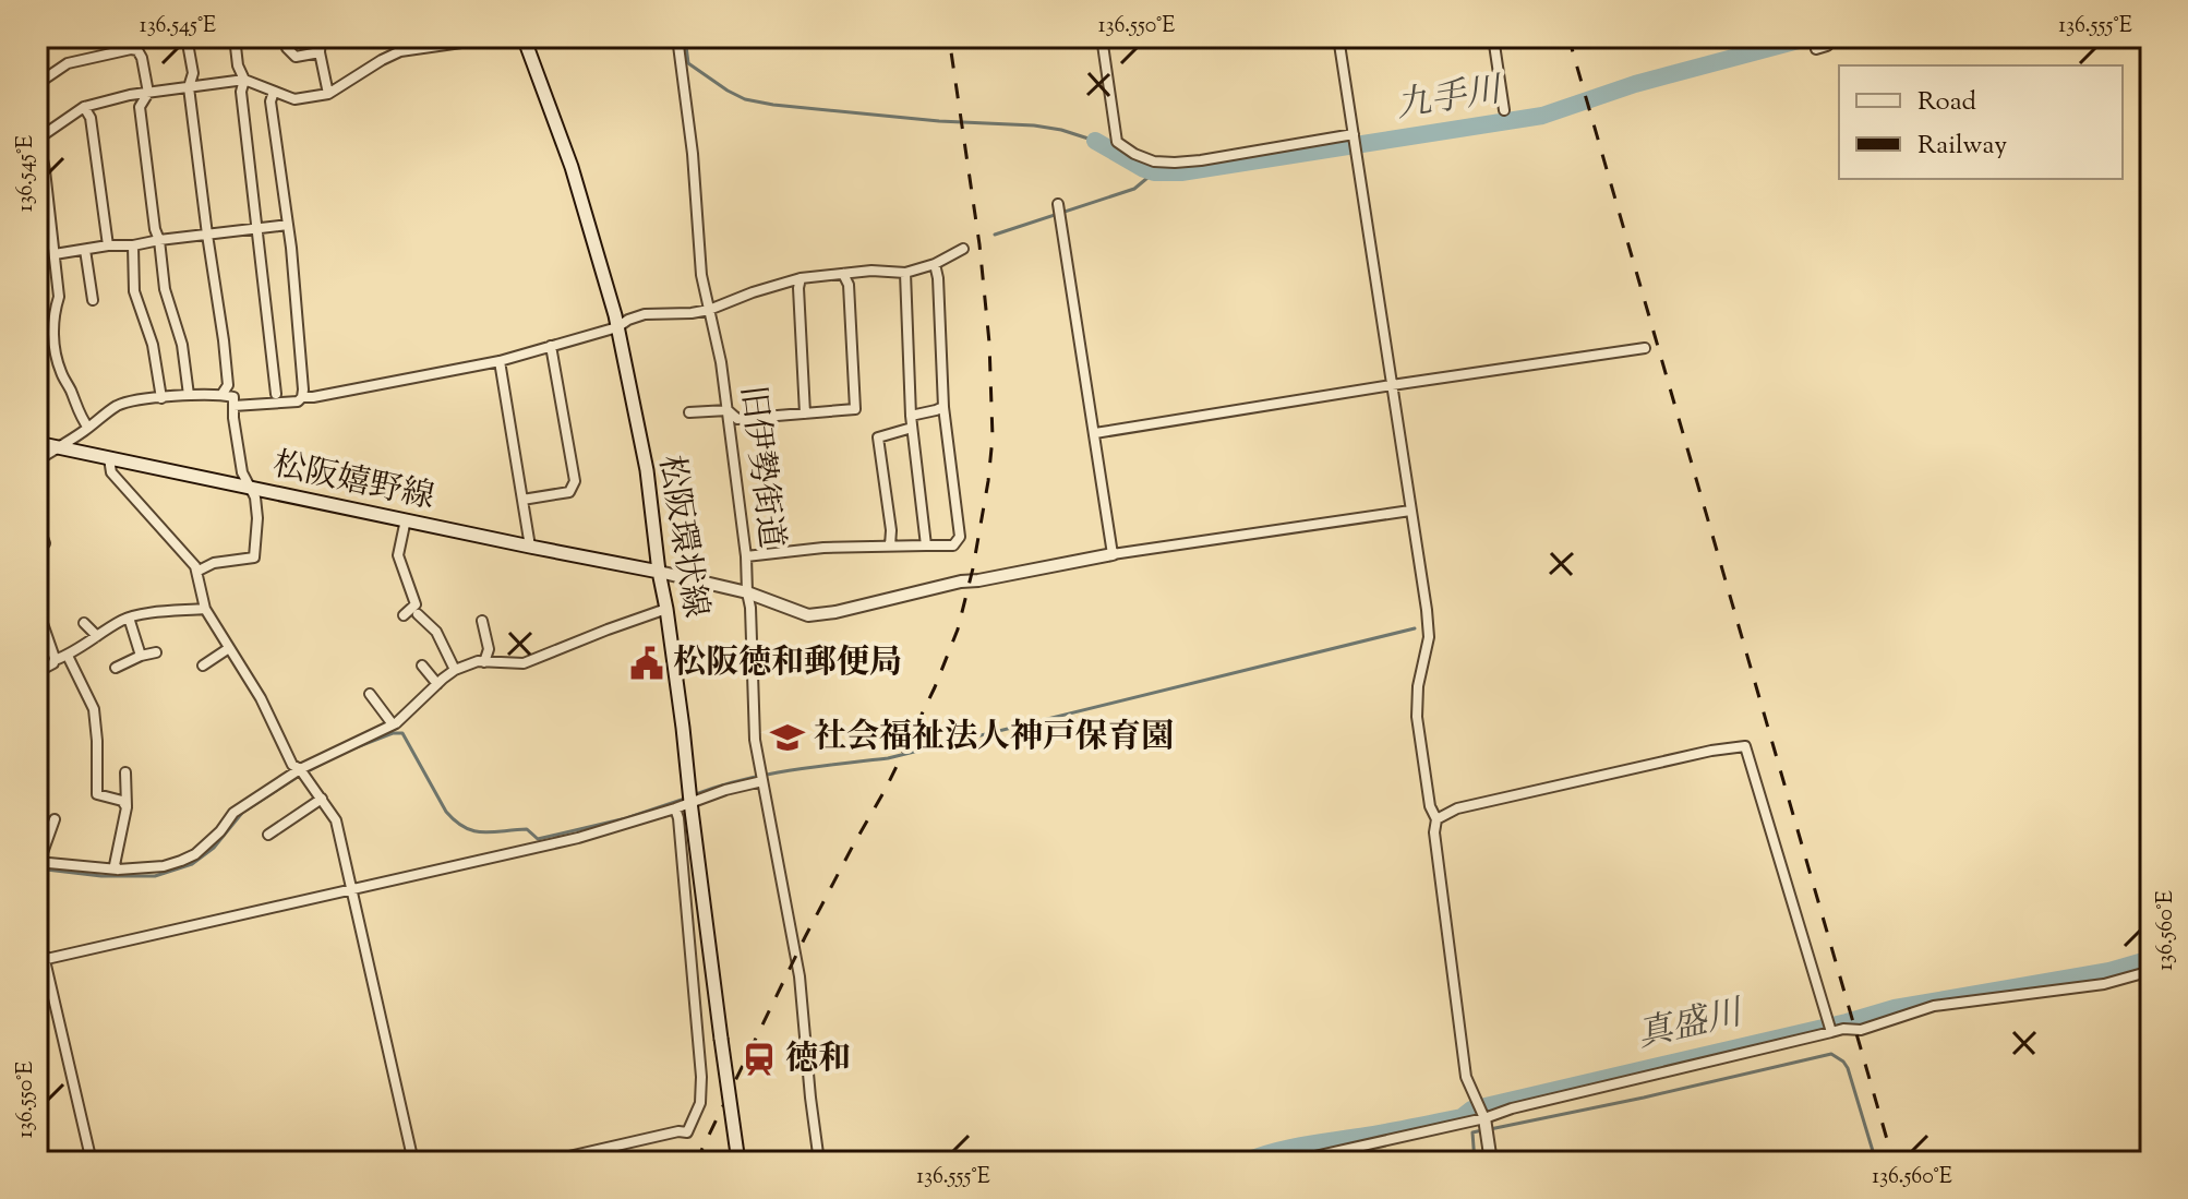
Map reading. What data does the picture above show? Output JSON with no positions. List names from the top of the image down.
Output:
{
  "streets": {
    "main road": ["松阪嬉野線", "松阪環状線"],
    "street": ["旧伊勢街道"]
  },
  "crossings": [
    ["松阪嬉野線", "松阪環状線"]
  ],
  "water": ["九手川", "真盛川"],
  "places": {
    "public building": ["松阪徳和郵便局"],
    "school or university": ["社会福祉法人神戸保育園"],
    "station": ["徳和"]
  },
  "legend": ["Road", "Railway"],
  "coordinates": [
    "136.545°E",
    "136.550°E",
    "136.555°E",
    "136.560°E"
  ]
}
